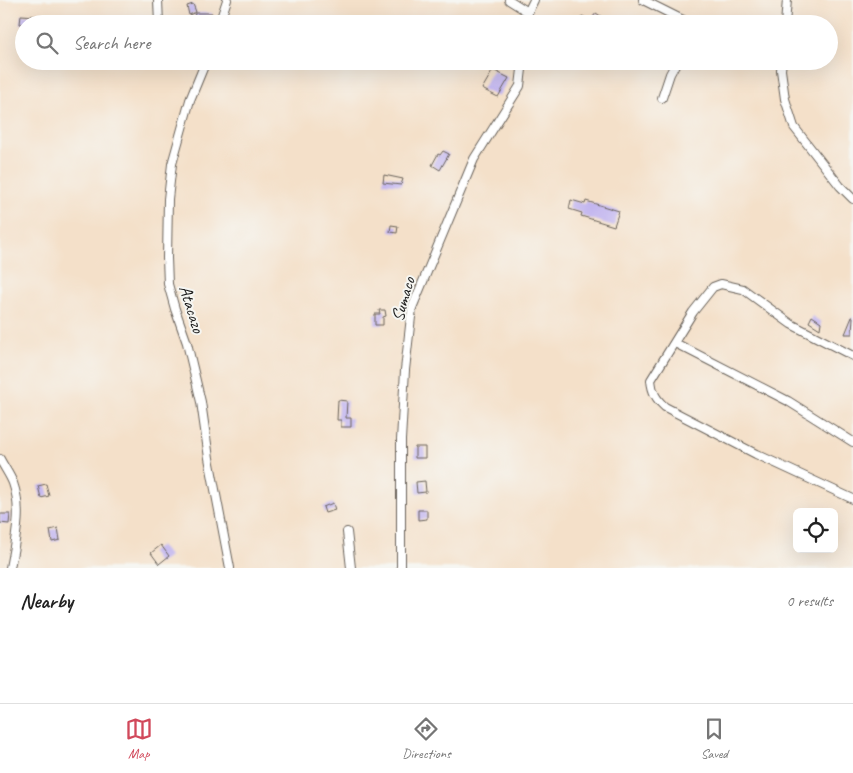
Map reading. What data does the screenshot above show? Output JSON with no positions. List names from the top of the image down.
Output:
{
  "streets": {
    "street": ["Sumaco", "Atacazo"]
  },
  "page": {
    "search": "Search here",
    "heading": ["Nearby", "0 results"],
    "nav": ["Map", "Directions", "Saved"]
  }
}
